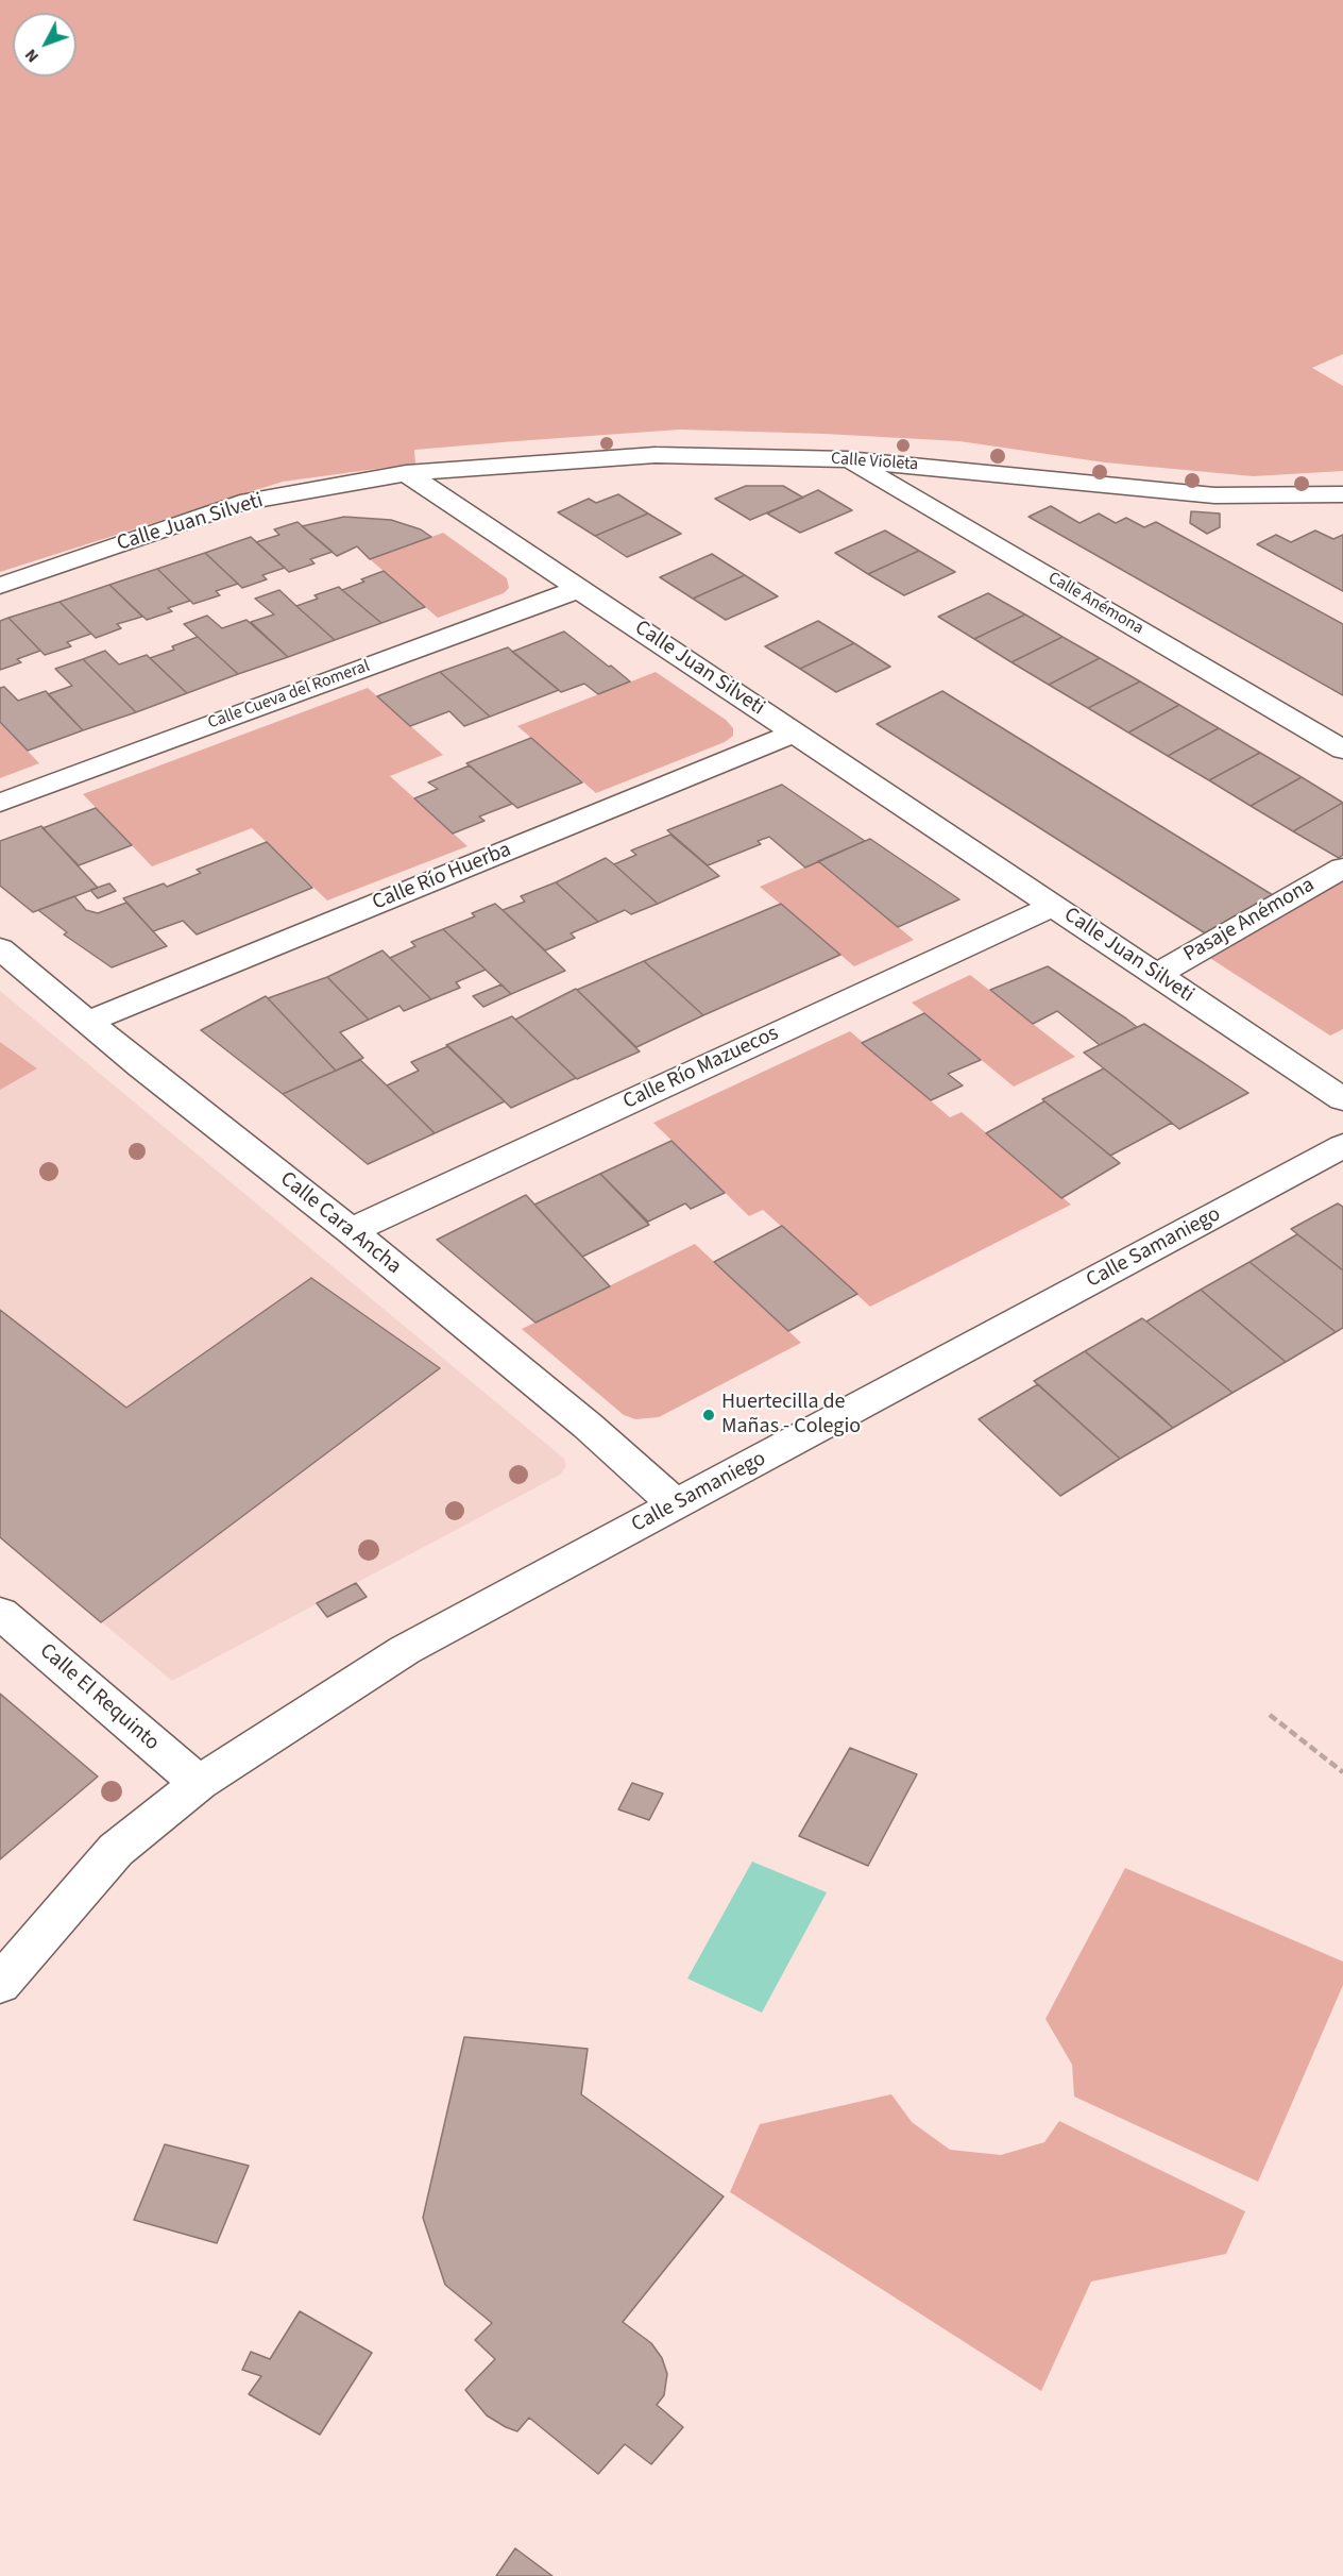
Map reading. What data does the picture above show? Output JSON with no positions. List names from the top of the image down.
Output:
{
  "streets": {
    "street": [
      "Calle Violeta",
      "Calle Juan Silveti",
      "Calle Anémona",
      "Calle Cueva del Romeral",
      "Calle Río Huerba",
      "Pasaje Anémona",
      "Calle Río Mazuecos",
      "Calle Cara Ancha",
      "Calle Samaniego",
      "Calle El Requinto"
    ]
  },
  "crossings": [
    ["Calle Violeta", "Calle Juan Silveti"],
    ["Calle Violeta", "Calle Anémona"],
    ["Calle Juan Silveti", "Calle Cueva del Romeral"],
    ["Calle Juan Silveti", "Calle Río Huerba"],
    ["Calle Juan Silveti", "Pasaje Anémona"],
    ["Calle Juan Silveti", "Calle Río Mazuecos"],
    ["Calle Río Huerba", "Calle Cara Ancha"],
    ["Calle Río Mazuecos", "Calle Cara Ancha"],
    ["Calle Cara Ancha", "Calle Samaniego"],
    ["Calle Samaniego", "Calle El Requinto"]
  ],
  "places": ["Huertecilla de Mañas - Colegio"],
  "north": "bottom left"
}
